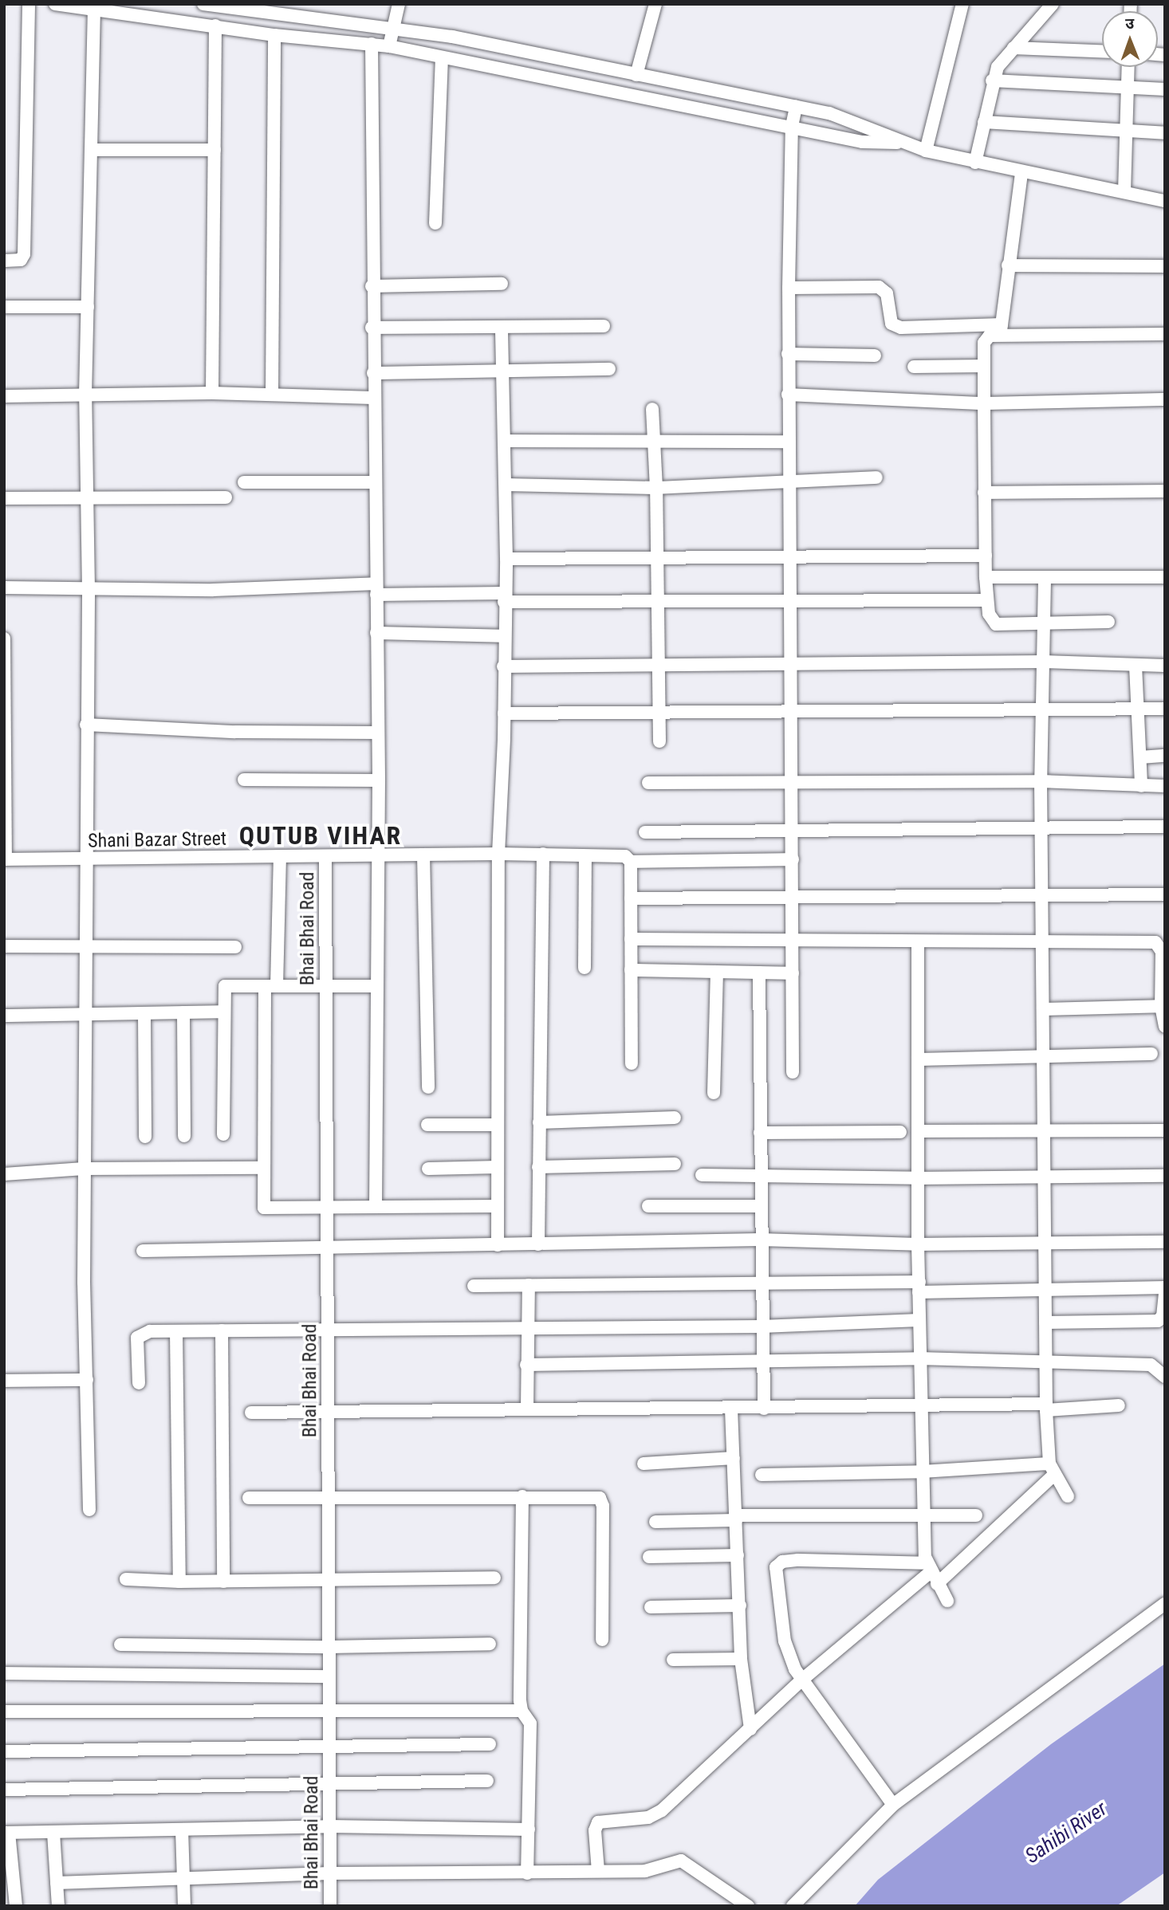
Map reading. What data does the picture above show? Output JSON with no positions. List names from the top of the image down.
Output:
{
  "streets": {
    "street": ["Shani Bazar Street", "Bhai Bhai Road"]
  },
  "crossings": [
    ["Shani Bazar Street", "Bhai Bhai Road"]
  ],
  "districts": ["QUTUB VIHAR"],
  "water": ["Sahibi River"],
  "north": "top"
}
